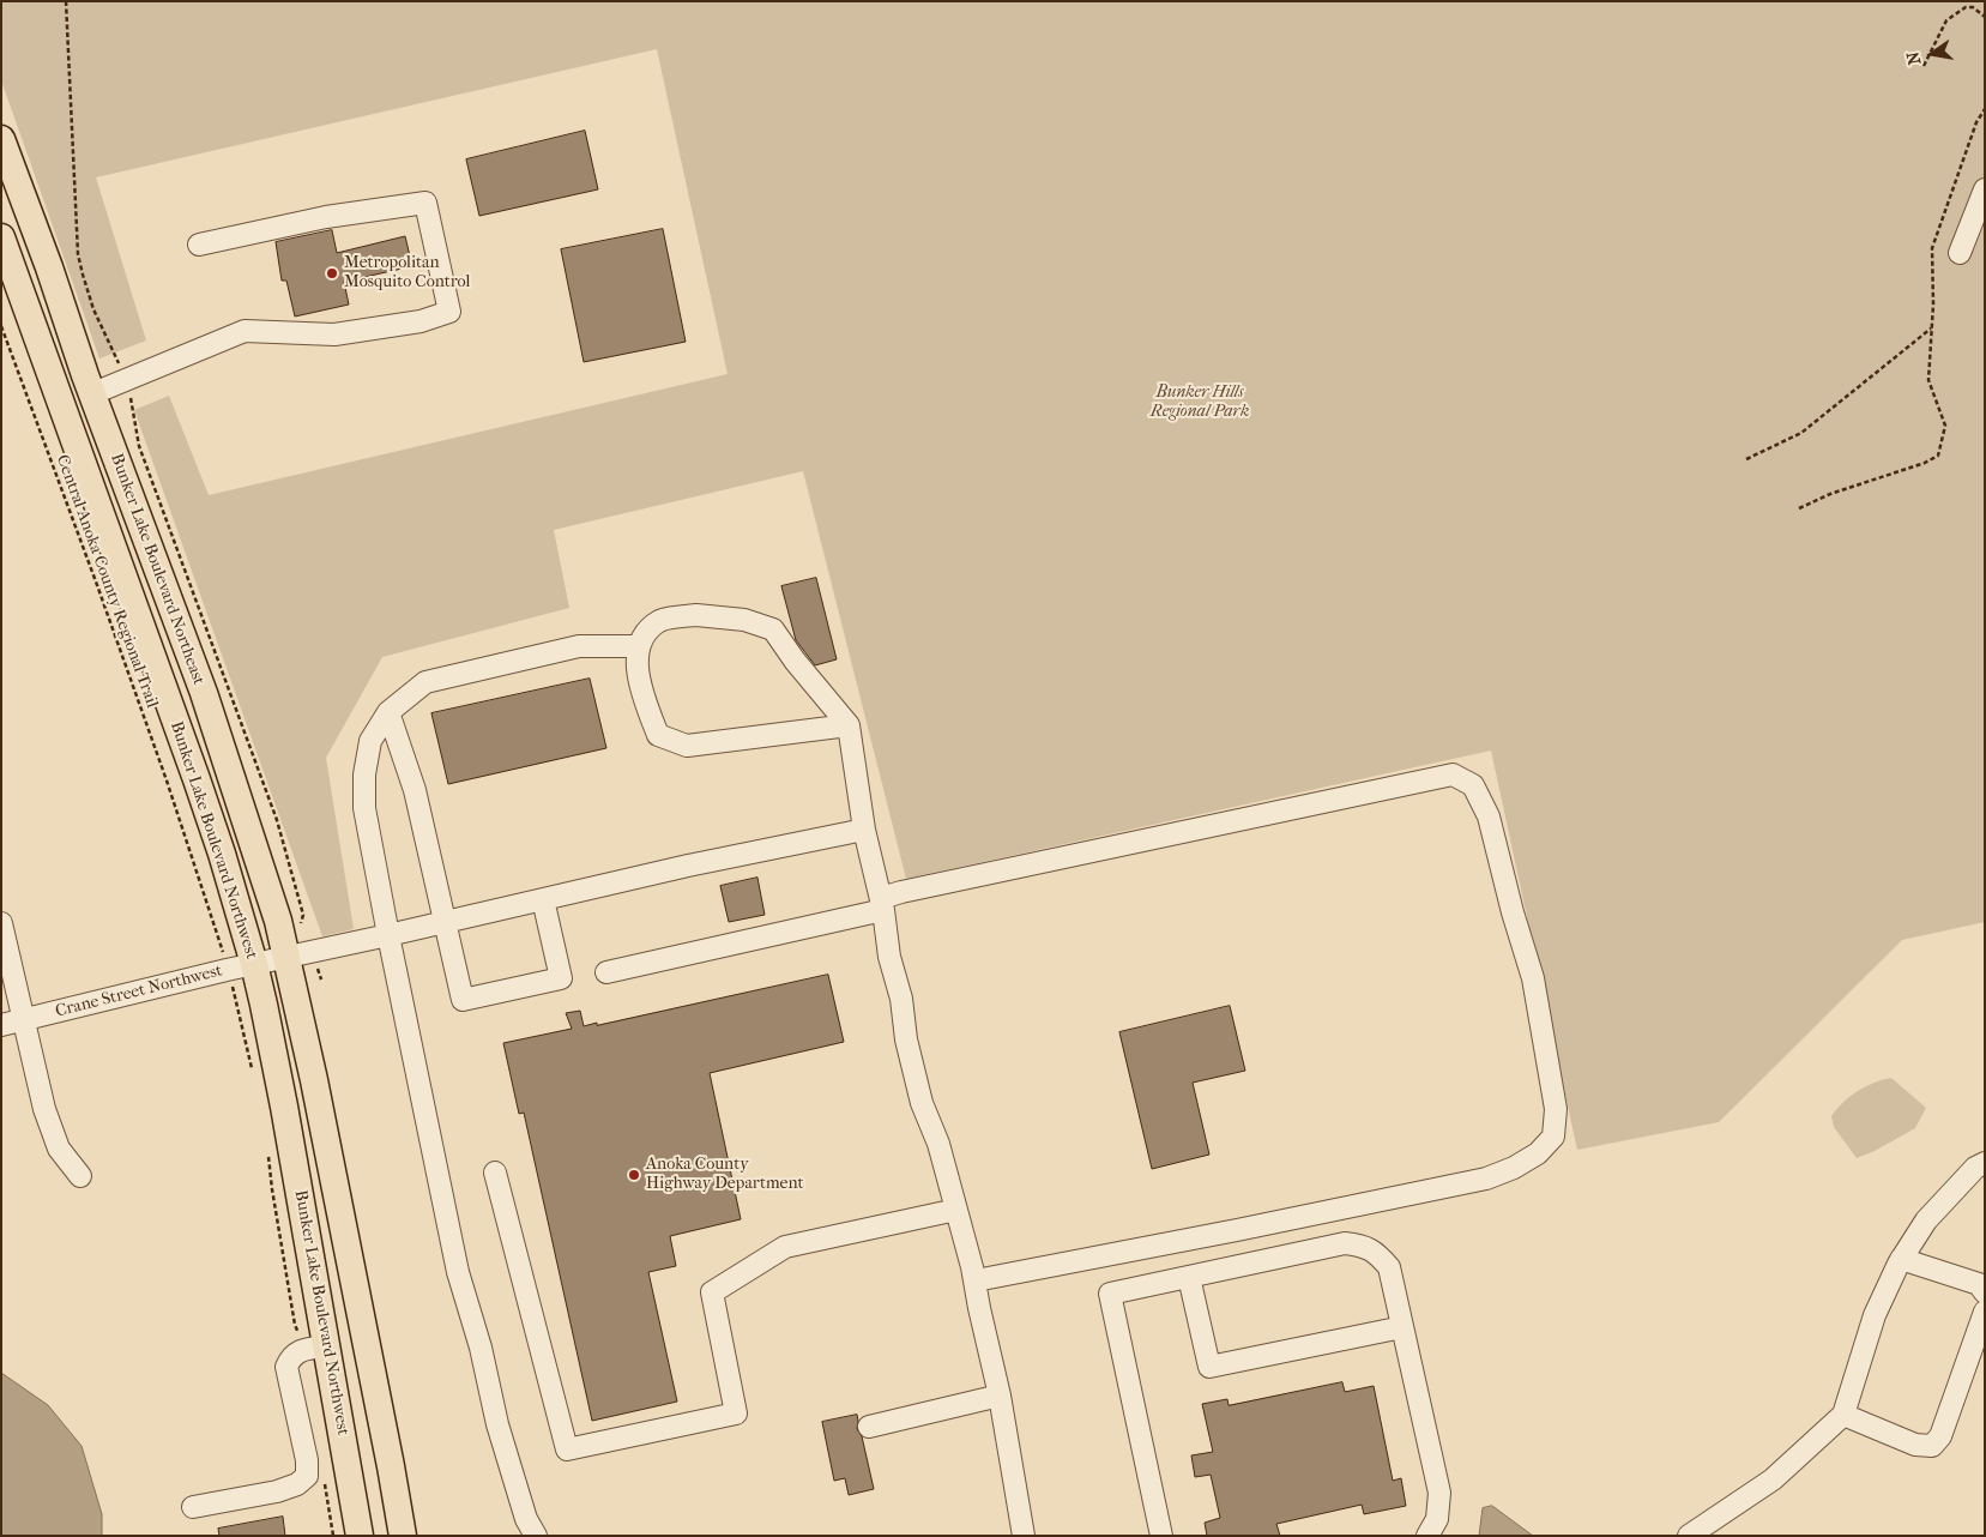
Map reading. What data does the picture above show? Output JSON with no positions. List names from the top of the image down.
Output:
{
  "streets": {
    "main road": ["Bunker Lake Boulevard Northeast", "Bunker Lake Boulevard Northwest"],
    "street": ["Crane Street Northwest"],
    "path": ["Central Anoka County Regional Trail"]
  },
  "crossings": [
    ["Bunker Lake Boulevard Northeast", "Crane Street Northwest"],
    ["Bunker Lake Boulevard Northwest", "Crane Street Northwest"]
  ],
  "parks": ["Bunker Hills Regional Park"],
  "places": ["Metropolitan Mosquito Control", "Anoka County Highway Department"],
  "north": "left"
}
